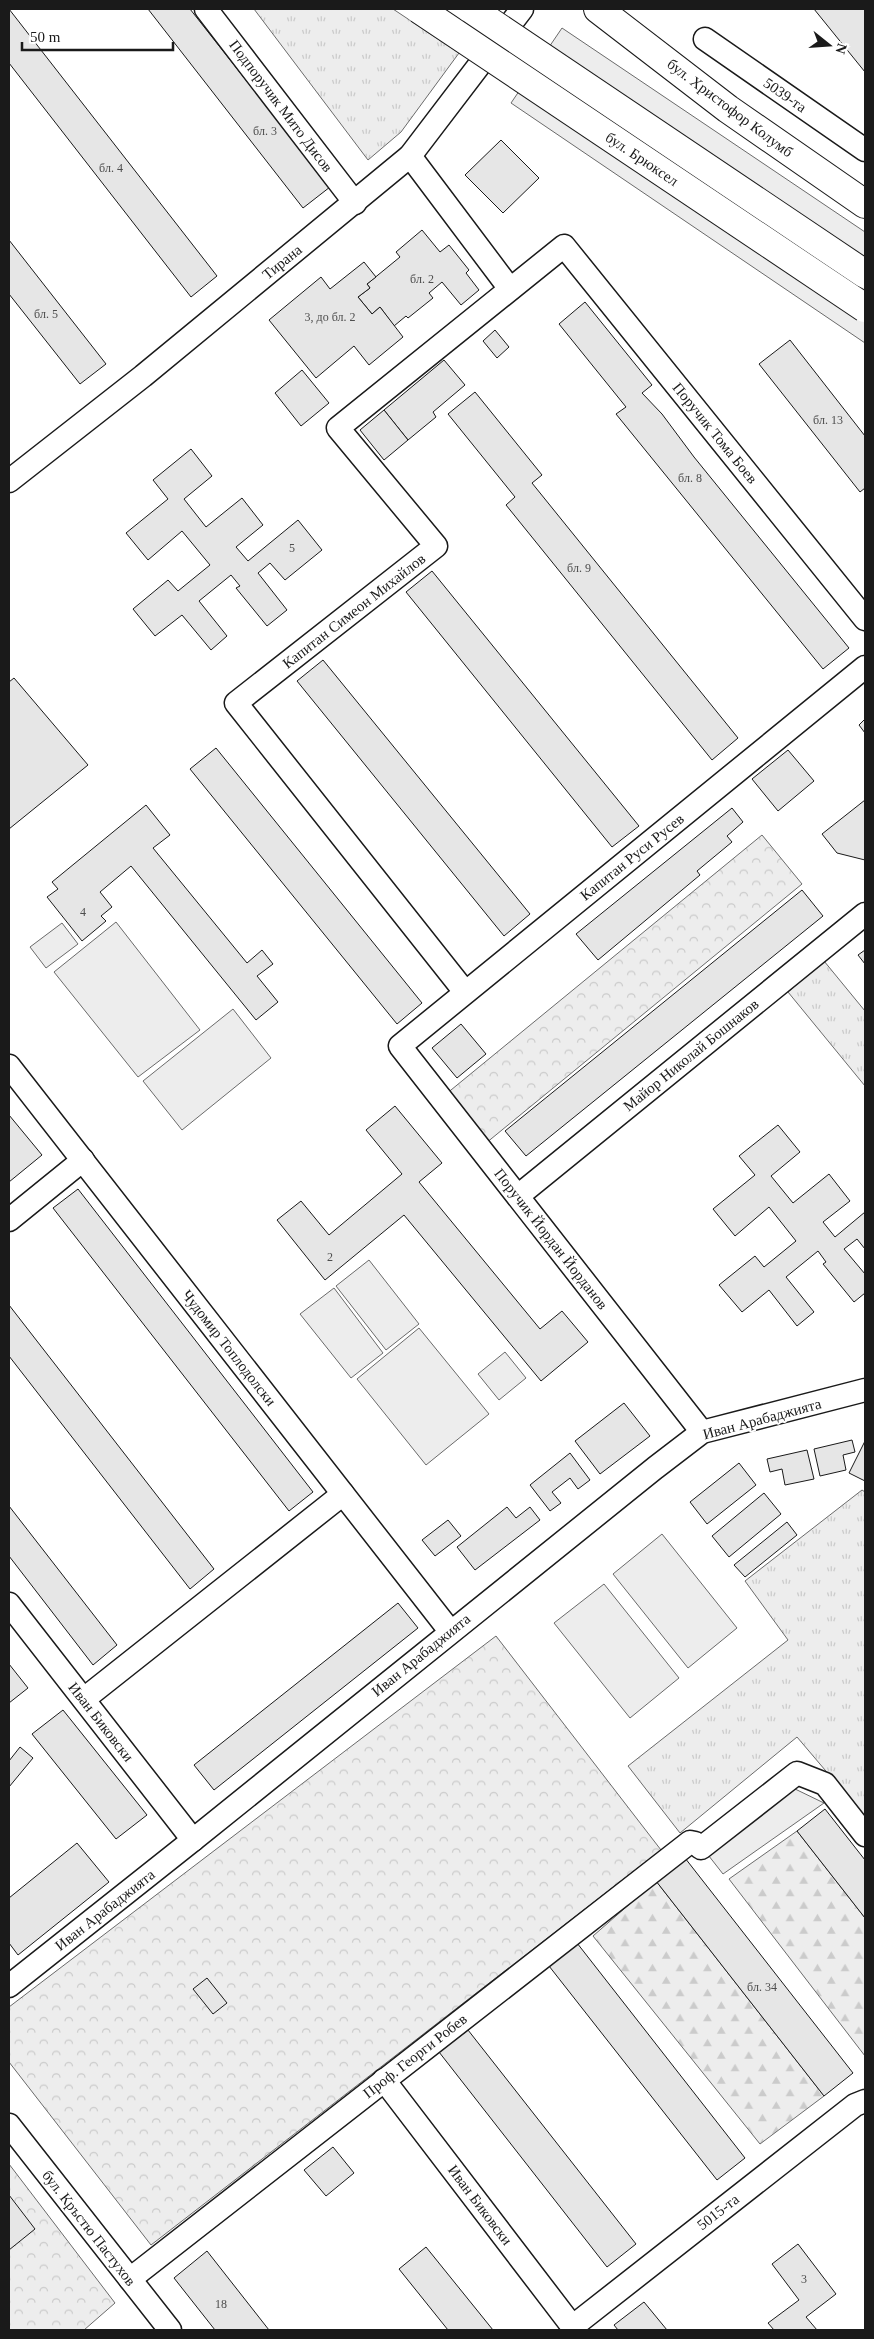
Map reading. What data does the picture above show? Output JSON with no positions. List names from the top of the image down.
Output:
{
  "streets": {
    "main road": ["бул. Христофор Колумб", "бул. Брюксел"],
    "street": [
      "5039-та",
      "Подпоручик Мито Дисов",
      "Тирана",
      "Поручик Тома Боев",
      "Капитан Симеон Михайлов",
      "Капитан Руси Русев",
      "Майор Николай Бошнаков",
      "Поручик Йордан Йорданов",
      "Чудомир Топлодолски",
      "Иван Арабаджията",
      "Иван Биковски",
      "Проф. Георги Робев",
      "5015-та",
      "бул. Кръстю Пастухов"
    ]
  },
  "crossings": [
    ["Подпоручик Мито Дисов", "Тирана"],
    ["Поручик Тома Боев", "Капитан Симеон Михайлов"],
    ["Капитан Симеон Михайлов", "Капитан Руси Русев"],
    ["Капитан Руси Русев", "Поручик Йордан Йорданов"],
    ["Майор Николай Бошнаков", "Поручик Йордан Йорданов"],
    ["Поручик Йордан Йорданов", "Иван Арабаджията"],
    ["Чудомир Топлодолски", "Иван Арабаджията"],
    ["Иван Арабаджията", "Иван Биковски"],
    ["Иван Биковски", "Проф. Георги Робев"],
    ["Иван Биковски", "5015-та"],
    ["Проф. Георги Робев", "бул. Кръстю Пастухов"]
  ],
  "house_numbers": [
    "бл. 3",
    "бл. 4",
    "бл. 2",
    "бл. 5",
    "3, до бл. 2",
    "бл. 13",
    "бл. 8",
    "5",
    "бл. 9",
    "4",
    "2",
    "бл. 34",
    "3",
    "18"
  ],
  "scale_bar": "50 m",
  "north": "right"
}
